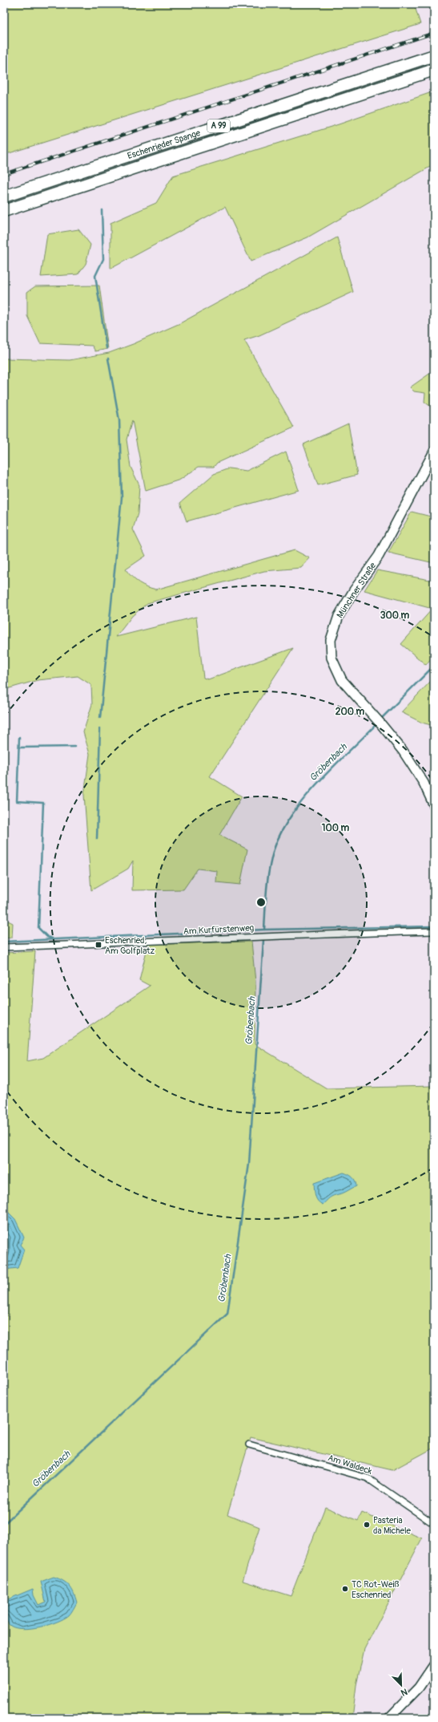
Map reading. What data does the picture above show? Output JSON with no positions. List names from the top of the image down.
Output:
{
  "streets": {
    "highway": ["A 99", "Eschenrieder Spange"],
    "street": ["Münchner Straße", "Am Kurfürstenweg", "Am Waldeck"]
  },
  "water": ["Gröbenbach"],
  "places": {
    "transit": ["Eschenried, Am Golfplatz"],
    "other": ["Pasteria da Michele", "TC Rot-Weiß Eschenried"]
  },
  "north": "bottom right",
  "rings": ["300 m", "200 m", "100 m"]
}
